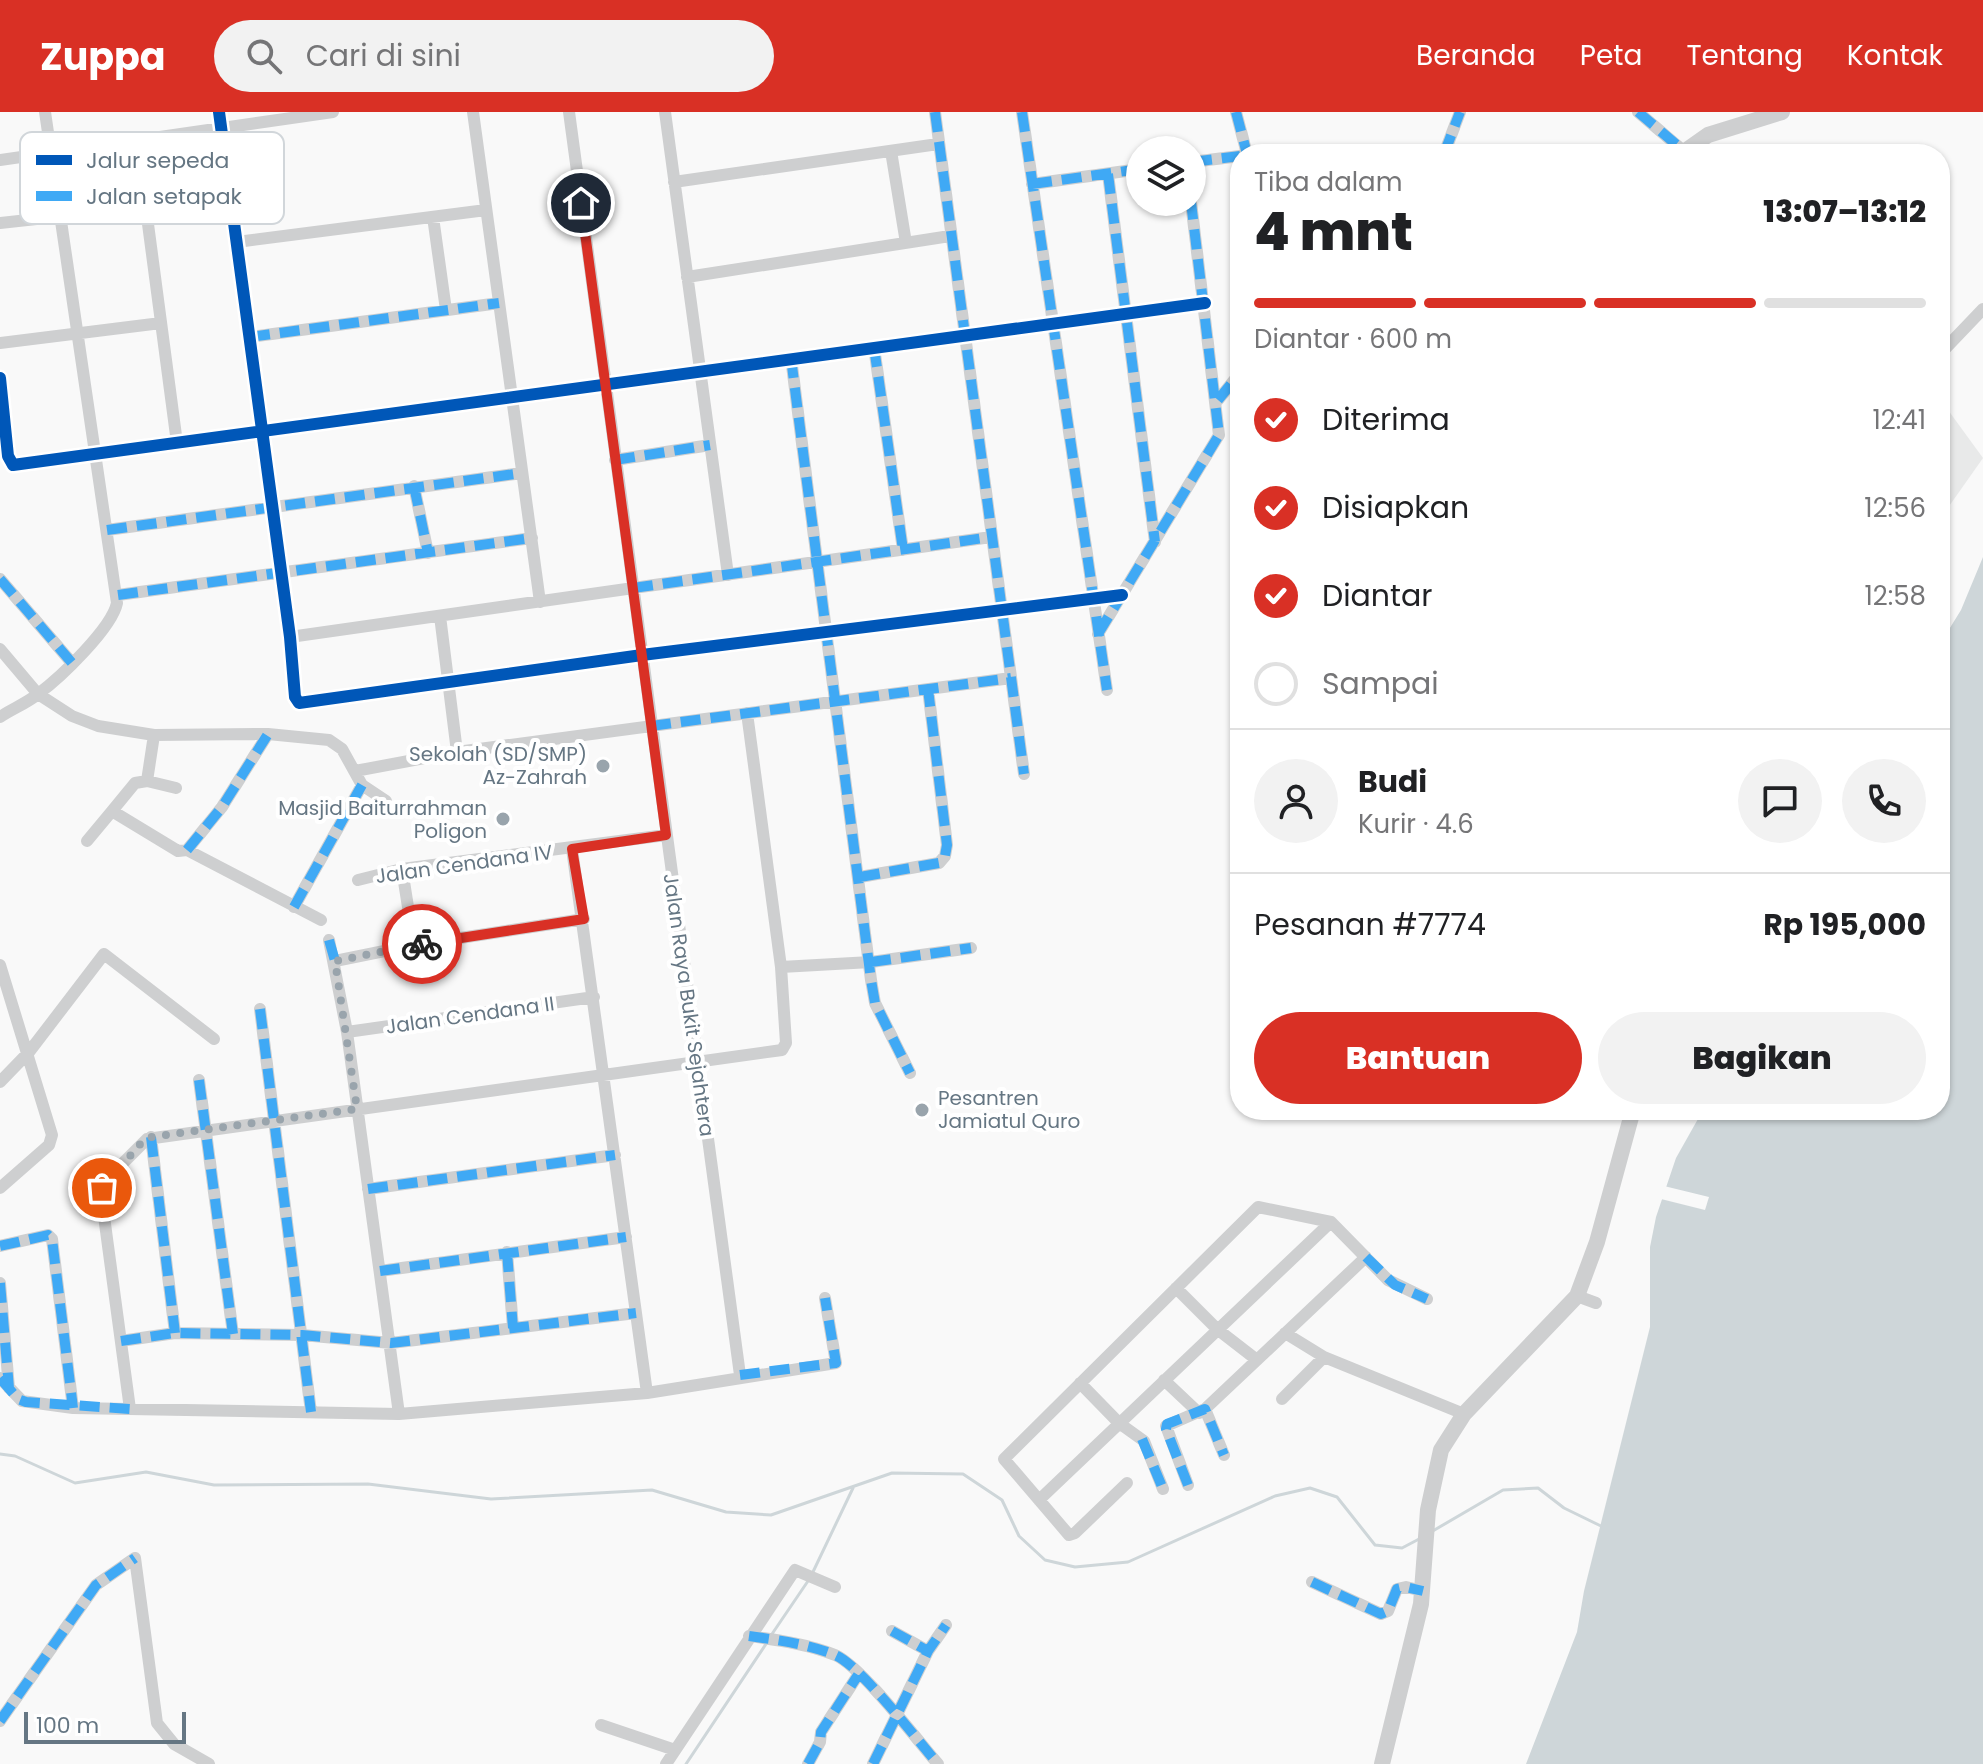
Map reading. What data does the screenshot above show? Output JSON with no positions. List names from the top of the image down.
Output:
{
  "streets": {
    "street": ["Jalan Cendana IV", "Jalan Raya Bukit Sejahtera", "Jalan Cendana II"]
  },
  "crossings": [
    ["Jalan Cendana IV", "Jalan Raya Bukit Sejahtera"]
  ],
  "places": ["Sekolah (SD/SMP) Az-Zahrah", "Masjid Baiturrahman Poligon", "Pesantren Jamiatul Quro"],
  "legend": ["Jalur sepeda", "Jalan setapak"],
  "scale_bar": "100 m",
  "page": {
    "header": "Zuppa",
    "search": "Cari di sini",
    "nav": [
      "Beranda",
      "Peta",
      "Tentang",
      "Kontak"
    ],
    "heading": ["4 mnt", "Tiba dalam", "13:07–13:12"],
    "panel": [
      "Budi",
      "Kurir · 4.6",
      "Pesanan #7774",
      "Rp 195,000"
    ],
    "bar": "Diantar · 600 m",
    "list": [
      ["Diterima", "12:41"],
      ["Disiapkan", "12:56"],
      ["Diantar", "12:58"],
      "Sampai"
    ],
    "buttons": ["Bantuan", "Bagikan"],
    "scale": "100 m"
  }
}
